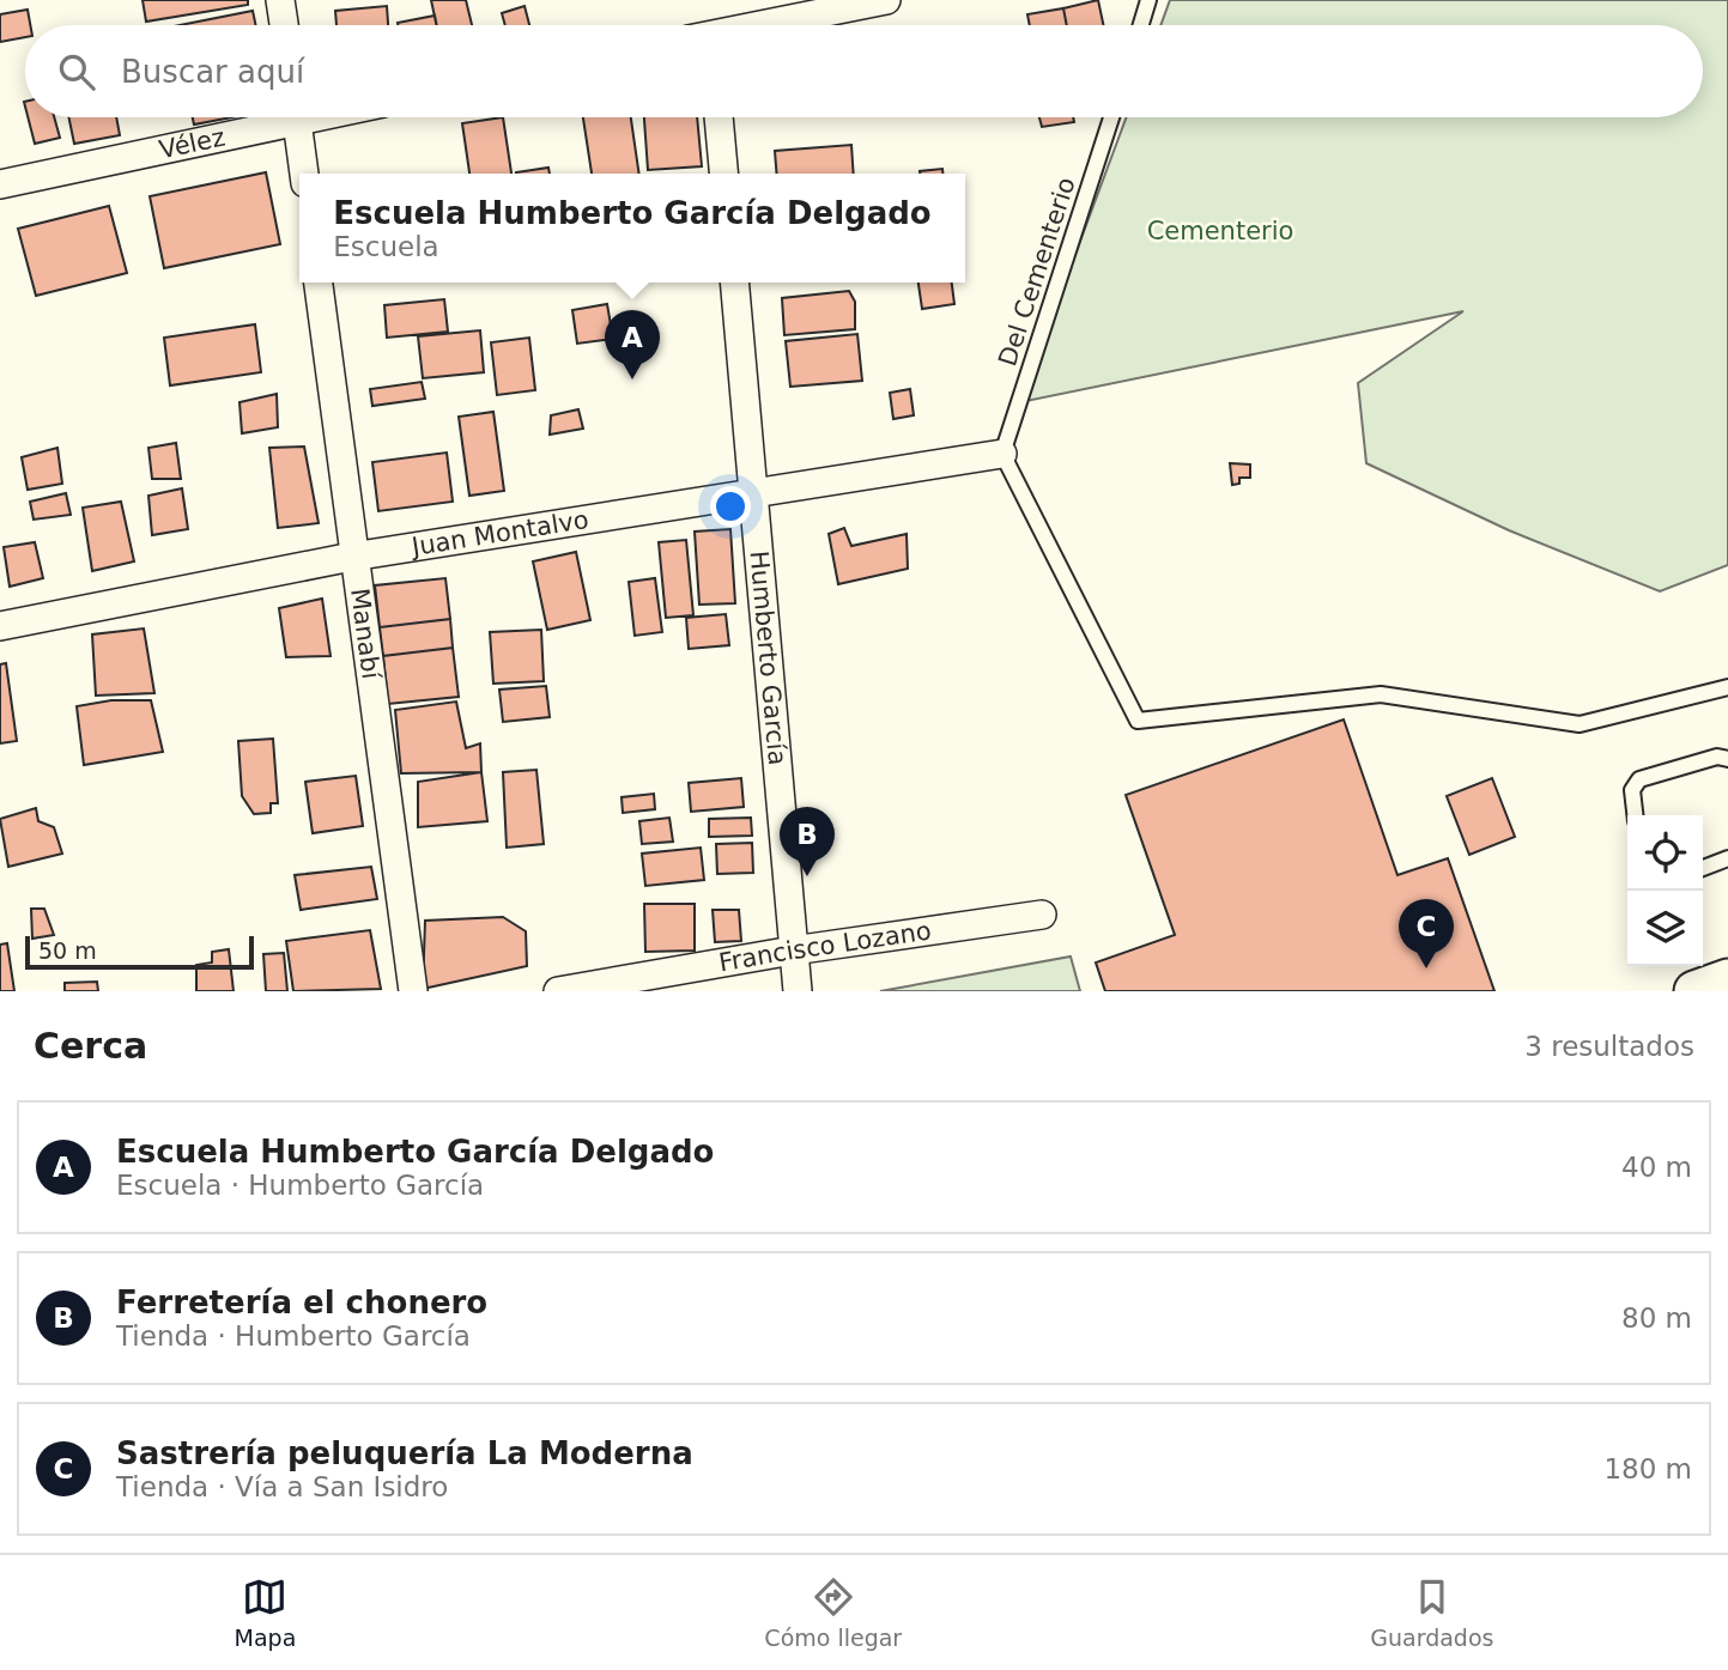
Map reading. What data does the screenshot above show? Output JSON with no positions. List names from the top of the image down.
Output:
{
  "streets": {
    "street": [
      "Vélez",
      "Juan Montalvo",
      "Manabí",
      "Humberto García",
      "Francisco Lozano"
    ],
    "lane": ["Del Cementerio"]
  },
  "crossings": [
    ["Del Cementerio", "Juan Montalvo"],
    ["Juan Montalvo", "Manabí"],
    ["Juan Montalvo", "Humberto García"],
    ["Humberto García", "Francisco Lozano"]
  ],
  "parks": ["Cementerio"],
  "scale_bar": "50 m",
  "page": {
    "search": "Buscar aquí",
    "popup": ["Escuela Humberto García Delgado", "Escuela"],
    "pins": ["A", "B", "C"],
    "scale": "50 m",
    "heading": ["Cerca", "3 resultados"],
    "list": [
      {
        "mark": "A",
        "name": "Escuela Humberto García Delgado",
        "note": "Escuela · Humberto García",
        "value": "40 m"
      },
      {
        "mark": "B",
        "name": "Ferretería el chonero",
        "note": "Tienda · Humberto García",
        "value": "80 m"
      },
      {
        "mark": "C",
        "name": "Sastrería peluquería La Moderna",
        "note": "Tienda · Vía a San Isidro",
        "value": "180 m"
      }
    ],
    "nav": ["Mapa", "Cómo llegar", "Guardados"]
  }
}
